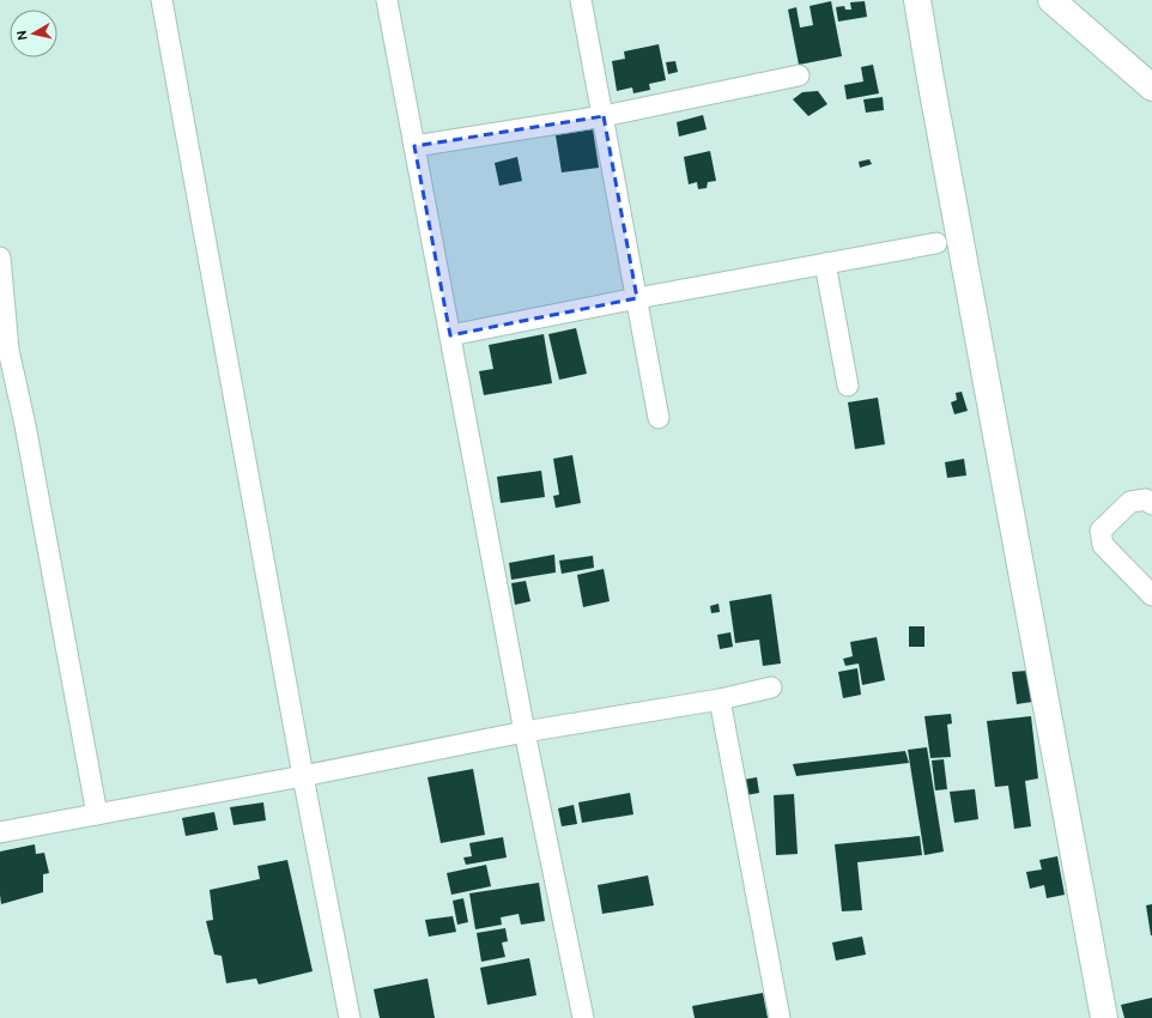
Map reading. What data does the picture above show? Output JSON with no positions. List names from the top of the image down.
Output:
{
  "north": "left"
}
